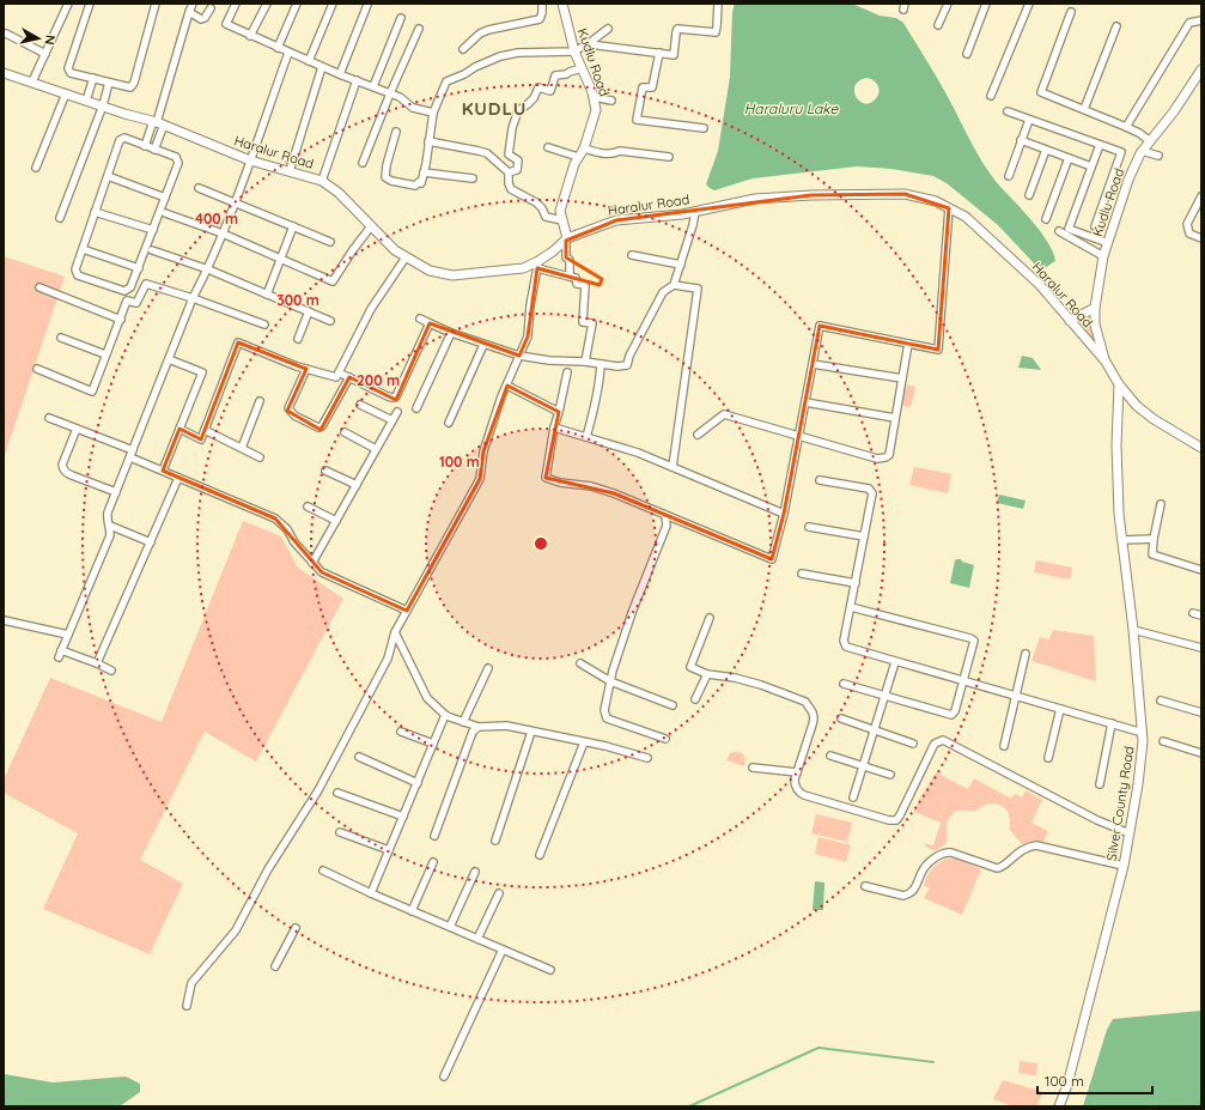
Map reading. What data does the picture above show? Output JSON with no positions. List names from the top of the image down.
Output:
{
  "streets": {
    "street": ["Kudlu Road", "Haralur Road", "Silver County Road"]
  },
  "crossings": [
    ["Kudlu Road", "Haralur Road"],
    ["Haralur Road", "Silver County Road"]
  ],
  "districts": ["KUDLU"],
  "water": ["Haraluru Lake"],
  "scale_bar": "100 m",
  "north": "right",
  "rings": [
    "400 m",
    "300 m",
    "200 m",
    "100 m"
  ]
}
